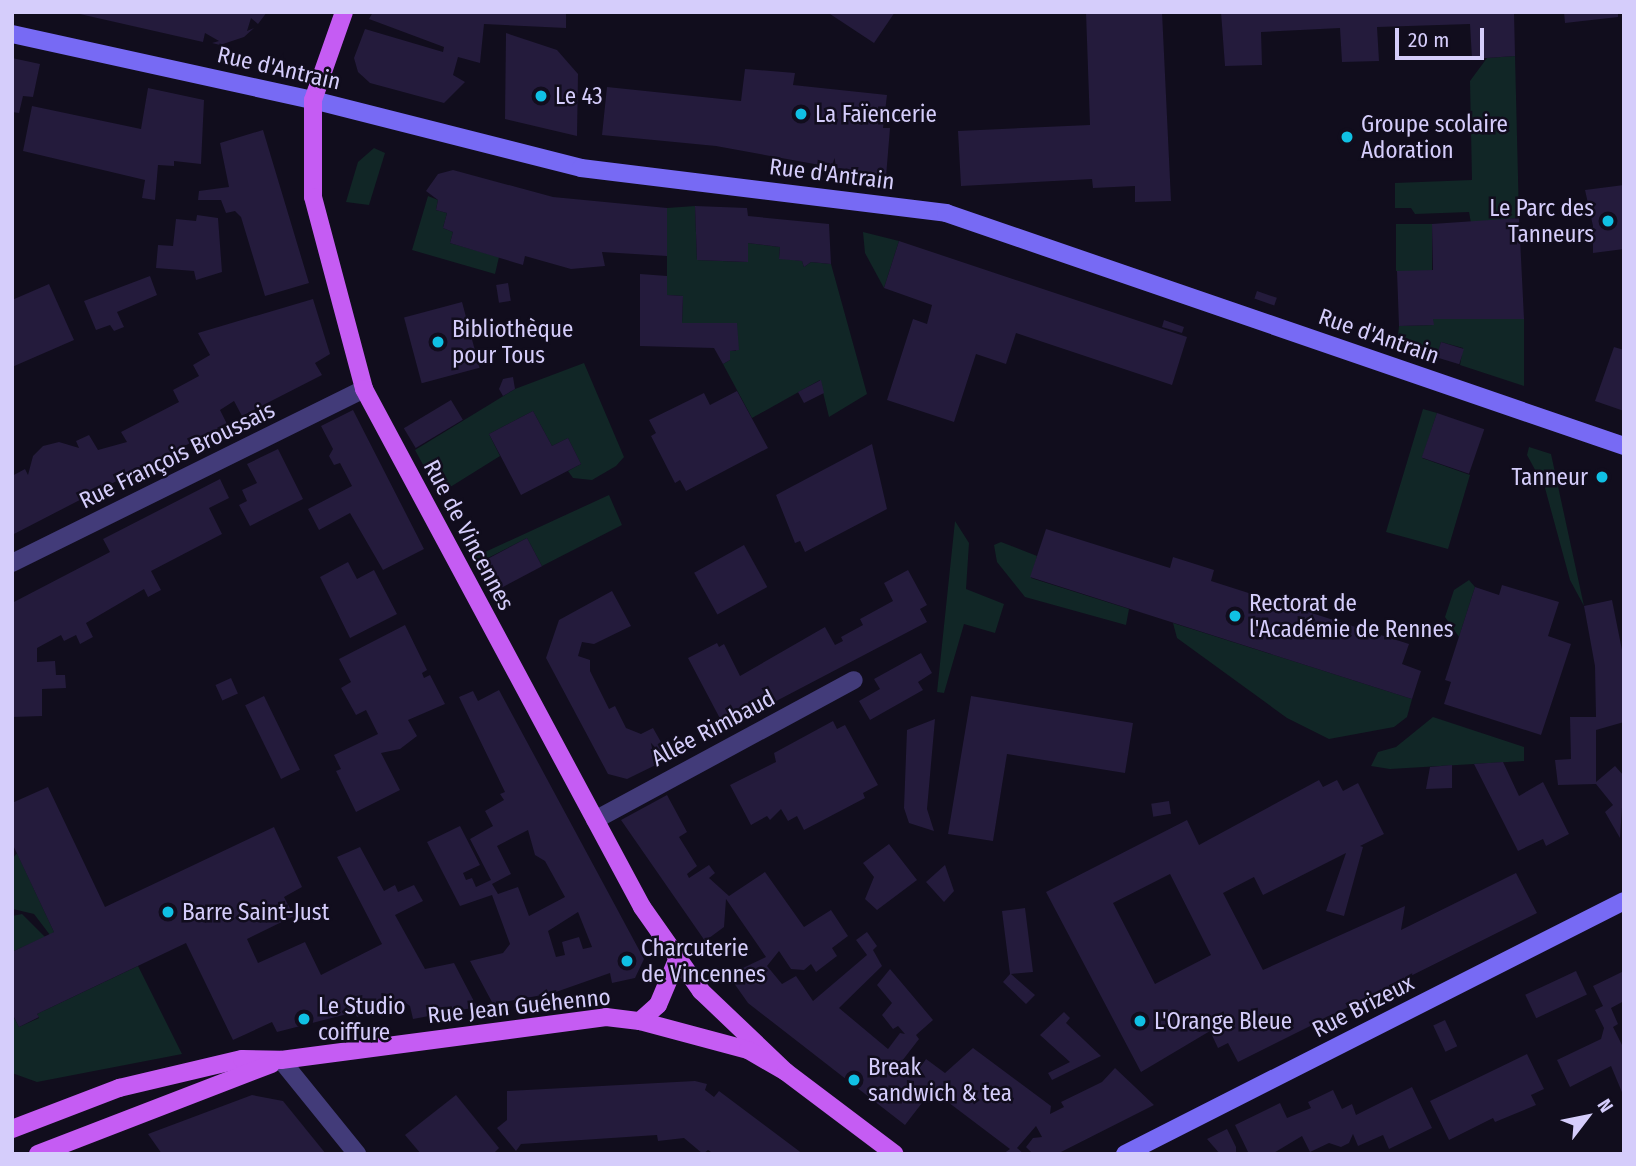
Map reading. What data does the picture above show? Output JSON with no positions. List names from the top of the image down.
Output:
{
  "streets": {
    "main road": [
      "Rue d'Antrain",
      "Rue de Vincennes",
      "Rue Jean Guéhenno",
      "Rue Brizeux"
    ],
    "street": ["Rue François Broussais", "Allée Rimbaud"]
  },
  "crossings": [
    ["Rue d'Antrain", "Rue de Vincennes"],
    ["Rue François Broussais", "Rue de Vincennes"],
    ["Rue de Vincennes", "Allée Rimbaud"],
    ["Rue de Vincennes", "Rue Jean Guéhenno"]
  ],
  "places": [
    "Le 43",
    "La Faïencerie",
    "Groupe scolaire Adoration",
    "Le Parc des Tanneurs",
    "Bibliothèque pour Tous",
    "Tanneur",
    "Rectorat de l'Académie de Rennes",
    "Barre Saint-Just",
    "Charcuterie de Vincennes",
    "Le Studio coiffure",
    "L'Orange Bleue",
    "Break sandwich & tea"
  ],
  "scale_bar": "20 m",
  "north": "top right"
}
